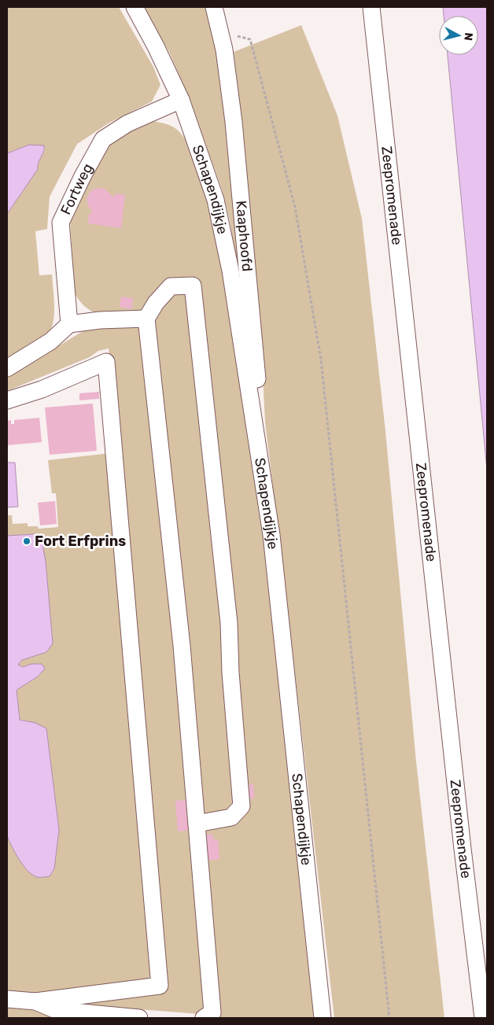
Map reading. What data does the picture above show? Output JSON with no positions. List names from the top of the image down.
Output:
{
  "streets": {
    "street": [
      "Fortweg",
      "Schapendijkje",
      "Zeepromenade",
      "Kaaphoofd"
    ]
  },
  "crossings": [
    ["Fortweg", "Schapendijkje"],
    ["Schapendijkje", "Kaaphoofd"]
  ],
  "places": ["Fort Erfprins"],
  "north": "right"
}
